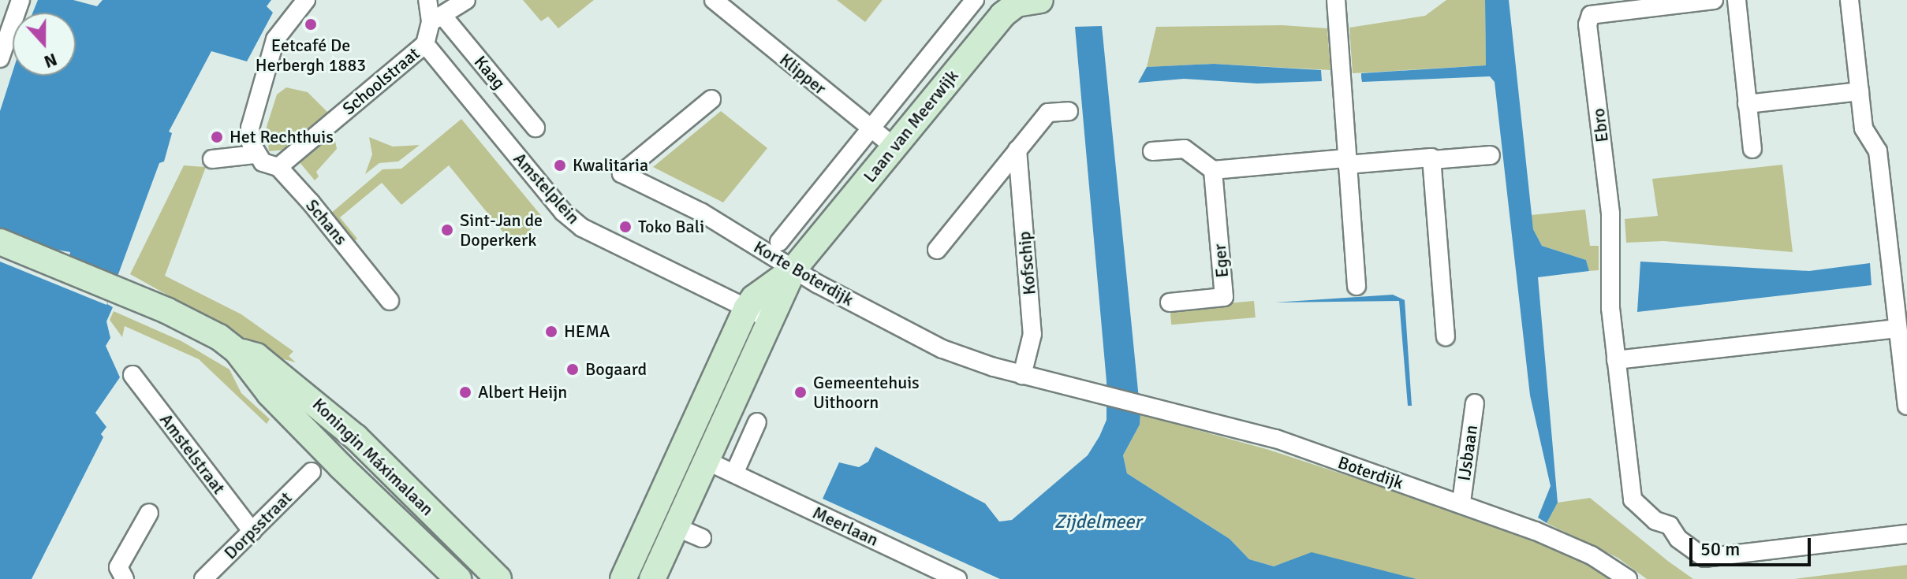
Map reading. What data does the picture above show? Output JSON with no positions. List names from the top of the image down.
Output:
{
  "streets": {
    "street": [
      "Kaag",
      "Klipper",
      "Schoolstraat",
      "Ebro",
      "Laan van Meerwijk",
      "Amstelplein",
      "Schans",
      "Eger",
      "Kofschip",
      "Korte Boterdijk",
      "IJsbaan",
      "Amstelstraat",
      "Koningin Máximalaan",
      "Boterdijk",
      "Dorpsstraat",
      "Meerlaan"
    ]
  },
  "crossings": [
    ["Klipper", "Laan van Meerwijk"],
    ["Schoolstraat", "Amstelplein"],
    ["Schoolstraat", "Schans"],
    ["Laan van Meerwijk", "Amstelplein"],
    ["Laan van Meerwijk", "Korte Boterdijk"],
    ["Kofschip", "Korte Boterdijk"],
    ["Korte Boterdijk", "Boterdijk"],
    ["IJsbaan", "Boterdijk"],
    ["Amstelstraat", "Dorpsstraat"]
  ],
  "water": ["Zijdelmeer"],
  "places": [
    "Eetcafé De Herbergh 1883",
    "Het Rechthuis",
    "Kwalitaria",
    "Toko Bali",
    "Sint-Jan de Doperkerk",
    "HEMA",
    "Bogaard",
    "Albert Heijn",
    "Gemeentehuis Uithoorn"
  ],
  "scale_bar": "50 m",
  "north": "bottom"
}
